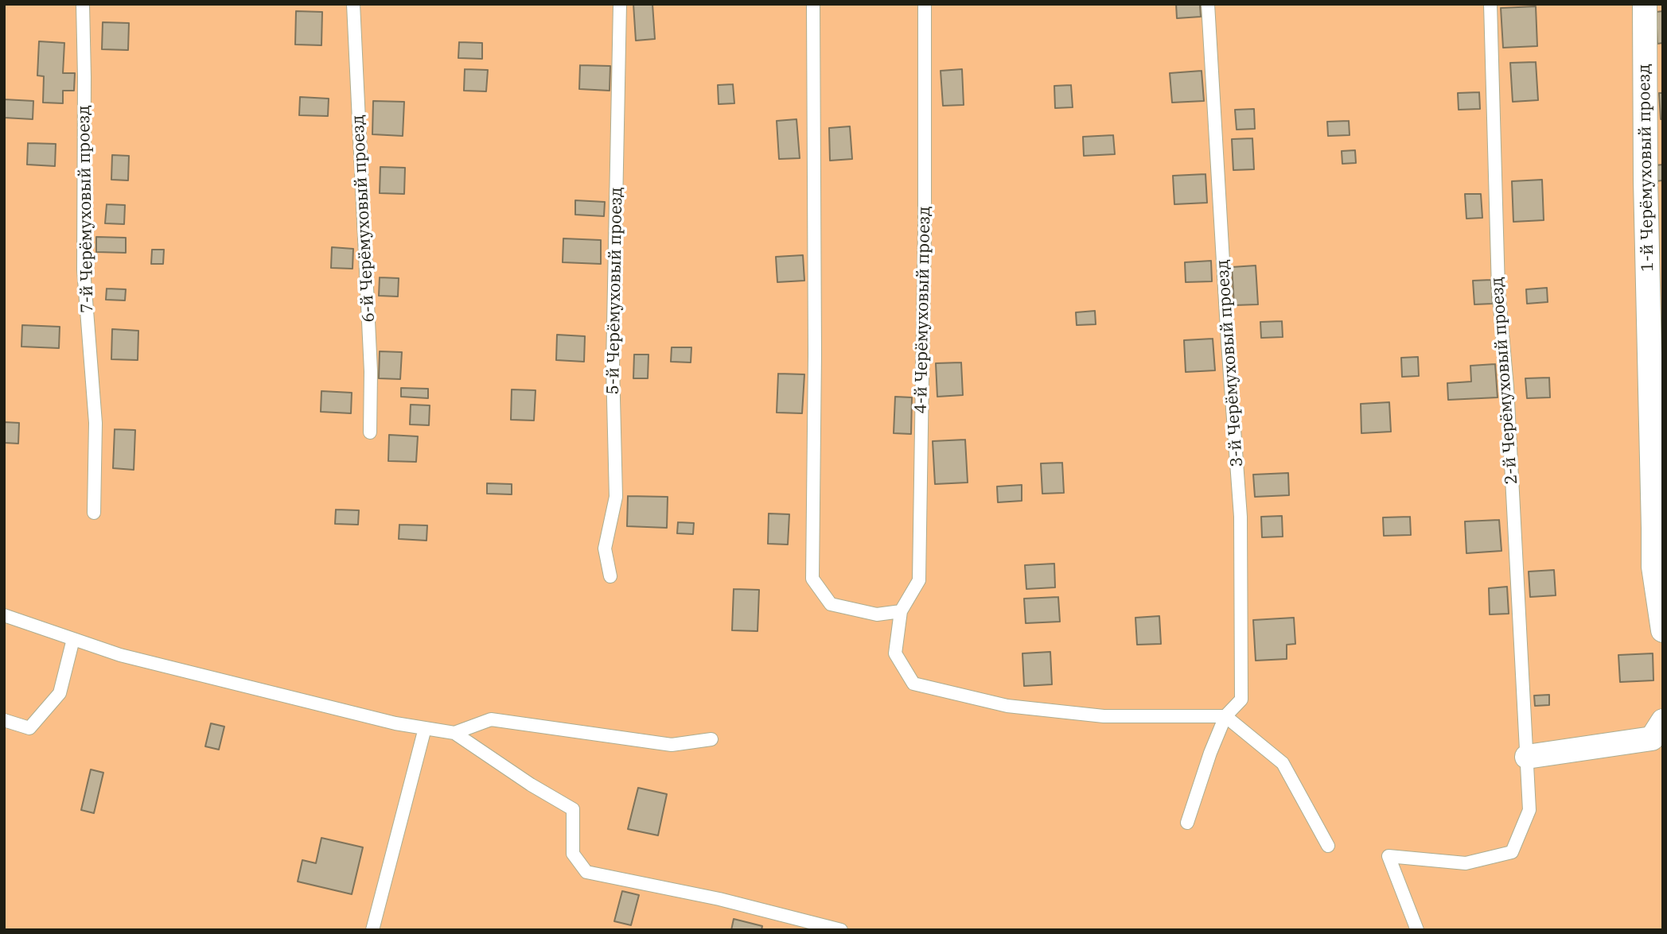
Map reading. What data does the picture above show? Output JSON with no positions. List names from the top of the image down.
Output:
{
  "streets": {
    "street": ["1-й Черёмуховый проезд"],
    "lane": [
      "7-й Черёмуховый проезд",
      "6-й Черёмуховый проезд",
      "5-й Черёмуховый проезд",
      "4-й Черёмуховый проезд",
      "3-й Черёмуховый проезд",
      "2-й Черёмуховый проезд"
    ]
  }
}
